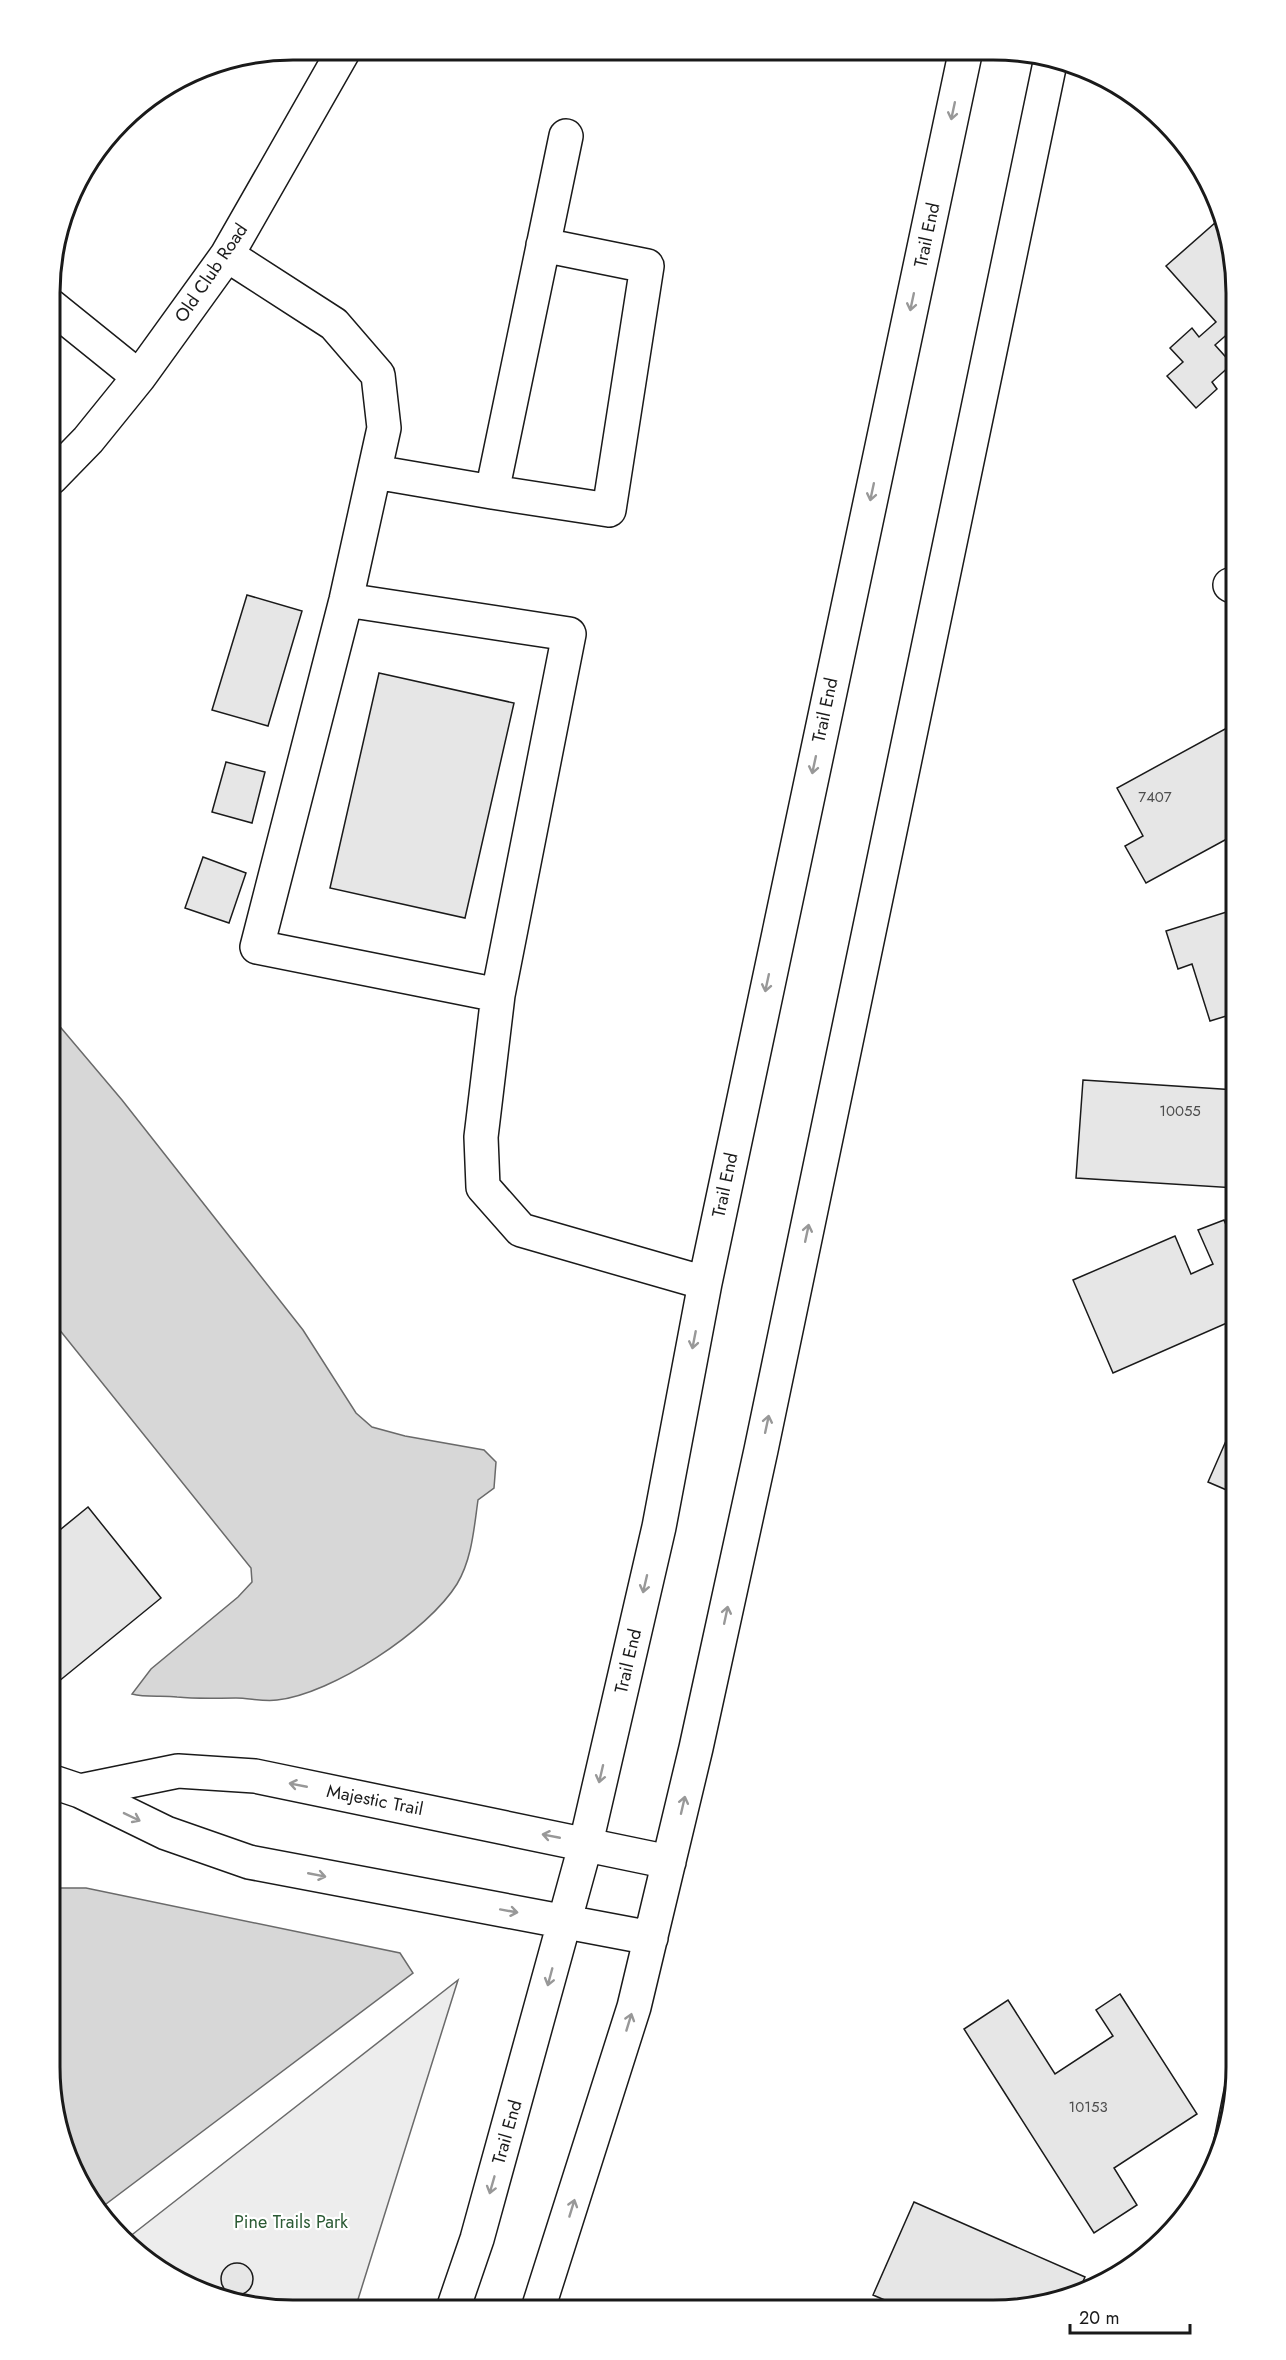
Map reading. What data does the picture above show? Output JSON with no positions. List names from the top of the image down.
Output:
{
  "streets": {
    "street": ["Trail End", "Old Club Road", "Majestic Trail"]
  },
  "crossings": [
    ["Trail End", "Majestic Trail"]
  ],
  "parks": ["Pine Trails Park"],
  "house_numbers": ["7407", "10055", "10153"],
  "scale_bar": "20 m"
}
